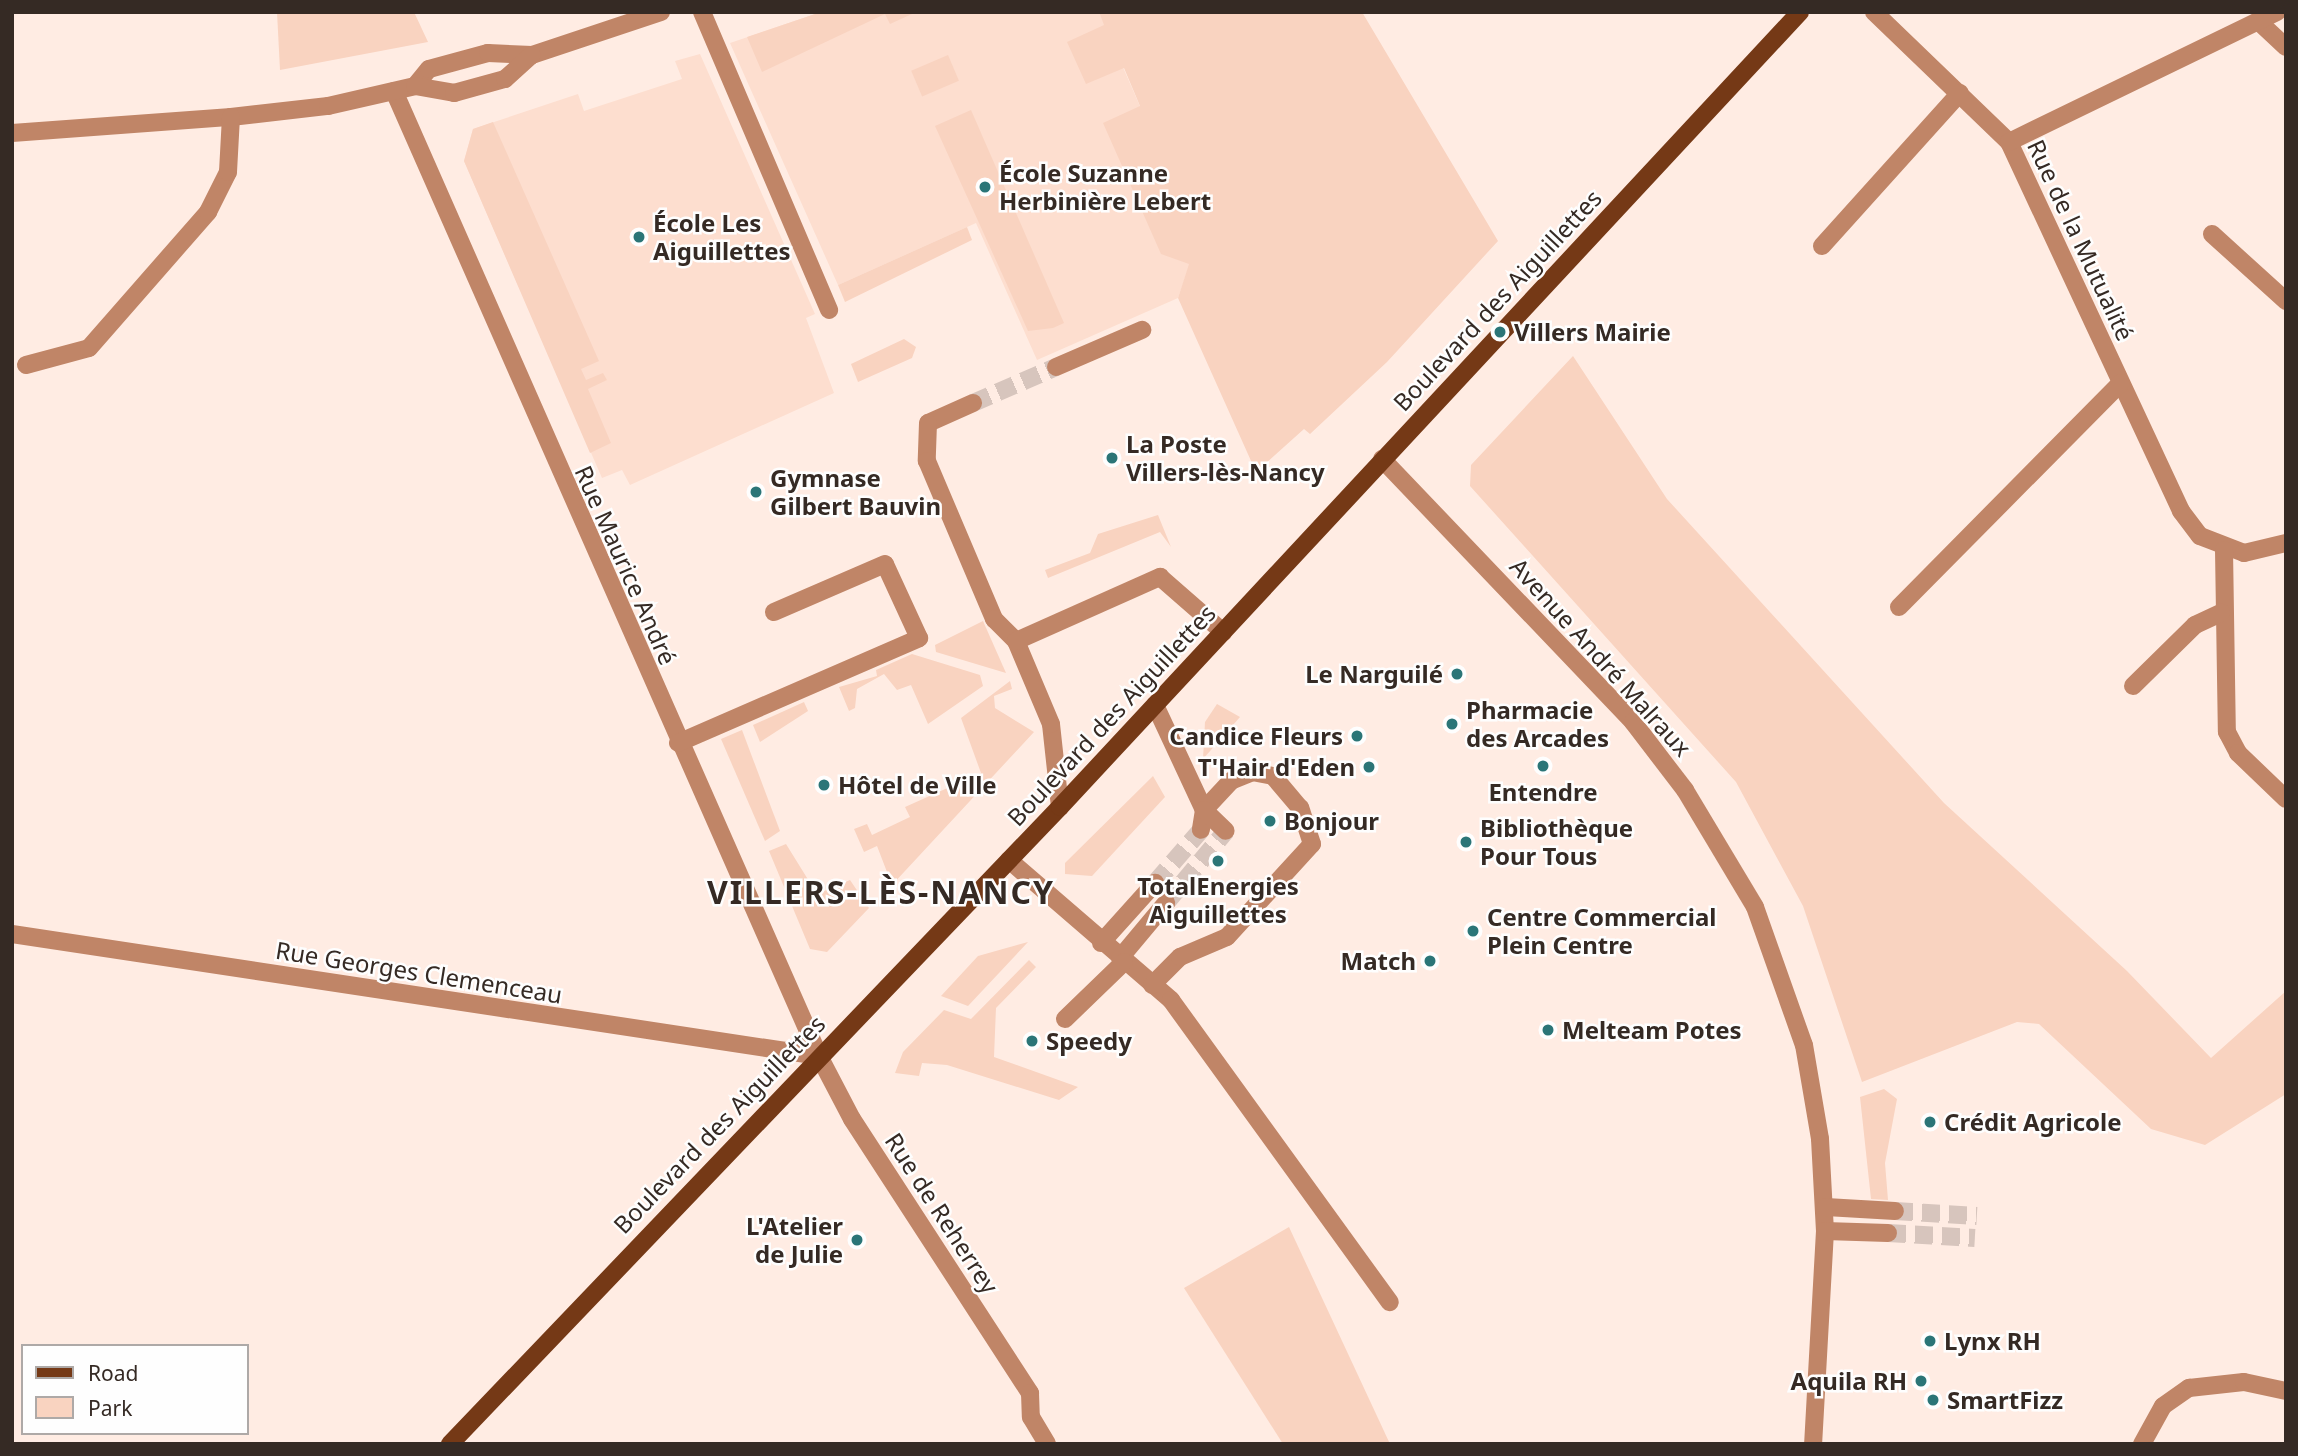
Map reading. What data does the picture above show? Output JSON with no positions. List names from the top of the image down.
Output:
{
  "streets": {
    "main road": ["Boulevard des Aiguillettes"],
    "street": [
      "Rue de la Mutualité",
      "Rue Maurice André",
      "Avenue André Malraux",
      "Rue Georges Clemenceau",
      "Rue de Reherrey"
    ]
  },
  "crossings": [
    ["Boulevard des Aiguillettes", "Rue Maurice André"],
    ["Boulevard des Aiguillettes", "Avenue André Malraux"],
    ["Boulevard des Aiguillettes", "Rue Georges Clemenceau"],
    ["Boulevard des Aiguillettes", "Rue de Reherrey"],
    ["Rue Maurice André", "Rue Georges Clemenceau"],
    ["Rue Maurice André", "Rue de Reherrey"],
    ["Rue Georges Clemenceau", "Rue de Reherrey"]
  ],
  "districts": ["VILLERS-LÈS-NANCY"],
  "places": [
    "École Suzanne Herbinière Lebert",
    "École Les Aiguillettes",
    "Villers Mairie",
    "La Poste Villers-lès-Nancy",
    "Gymnase Gilbert Bauvin",
    "Le Narguilé",
    "Pharmacie des Arcades",
    "Candice Fleurs",
    "Entendre",
    "T'Hair d'Eden",
    "Hôtel de Ville",
    "Bonjour",
    "Bibliothèque Pour Tous",
    "TotalEnergies Aiguillettes",
    "Centre Commercial Plein Centre",
    "Match",
    "Melteam Potes",
    "Speedy",
    "Crédit Agricole",
    "L'Atelier de Julie",
    "Lynx RH",
    "Aquila RH",
    "SmartFizz"
  ],
  "legend": ["Road", "Park"]
}
